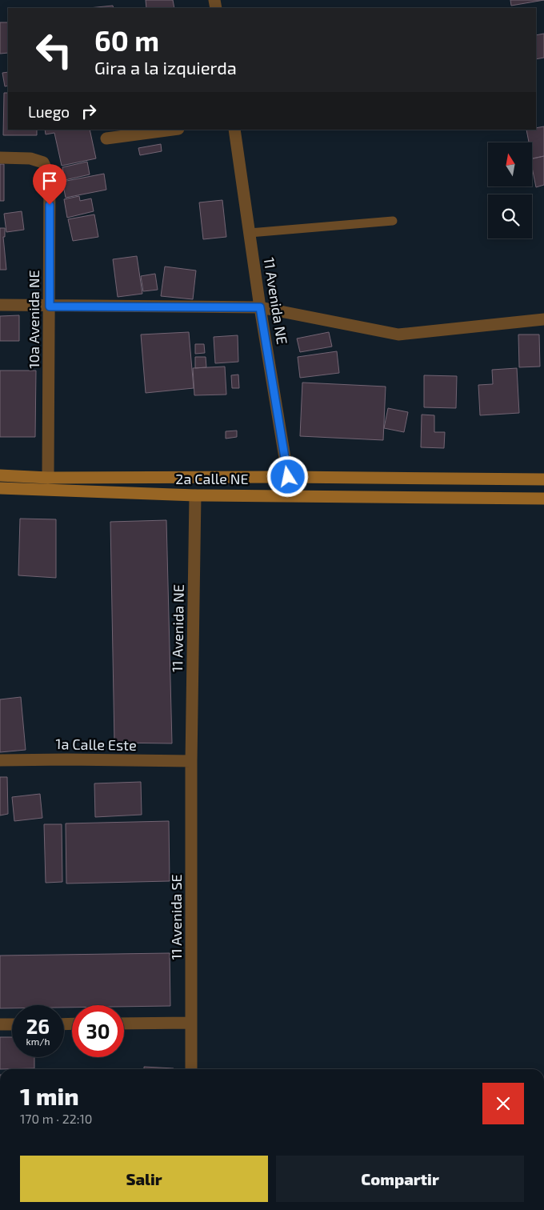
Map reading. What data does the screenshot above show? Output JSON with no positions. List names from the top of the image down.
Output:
{
  "streets": {
    "main road": ["2a Calle NE"],
    "street": [
      "11 Avenida NE",
      "10a Avenida NE",
      "1a Calle Este",
      "11 Avenida SE"
    ]
  },
  "crossings": [
    ["11 Avenida NE", "2a Calle NE"],
    ["11 Avenida NE", "1a Calle Este"],
    ["11 Avenida NE", "11 Avenida SE"],
    ["10a Avenida NE", "2a Calle NE"],
    ["1a Calle Este", "11 Avenida SE"]
  ],
  "north": "top",
  "page": {
    "turn": ["60 m", "Gira a la izquierda"],
    "then": "Luego",
    "speed": "26 km/h",
    "limit": "30",
    "heading": ["1 min", "170 m · 22:10"],
    "buttons": ["Salir", "Compartir"]
  }
}
